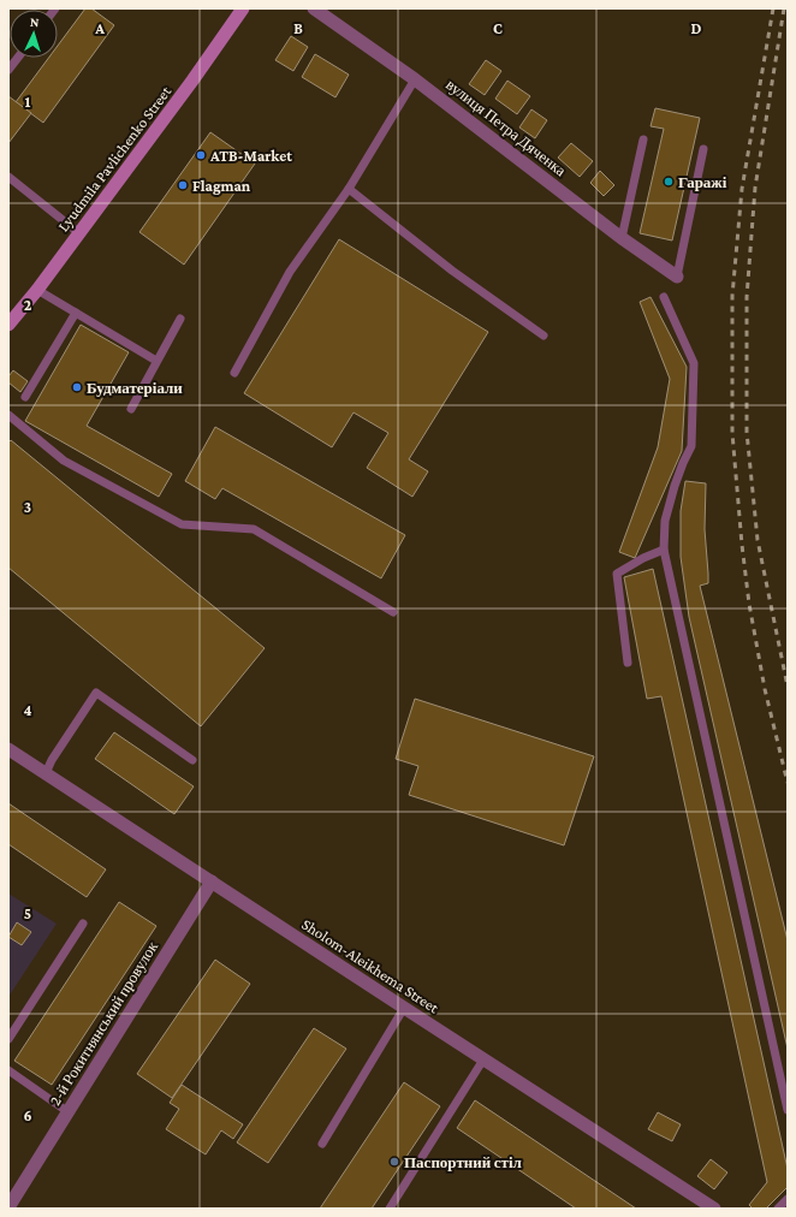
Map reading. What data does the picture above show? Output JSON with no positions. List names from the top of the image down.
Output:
{
  "streets": {
    "main road": ["Lyudmila Pavlichenko Street"],
    "street": ["вулиця Петра Дяченка", "Sholom-Aleikhema Street", "2-й Рокитнянський провулок"]
  },
  "crossings": [
    ["Sholom-Aleikhema Street", "2-й Рокитнянський провулок"]
  ],
  "places": [
    "ATB-Market",
    "Гаражі",
    "Flagman",
    "Будматеріали",
    "Паспортний стіл"
  ],
  "north": "top",
  "grid": {
    "columns": [
      "A",
      "B",
      "C",
      "D"
    ],
    "rows": [
      "1",
      "2",
      "3",
      "4",
      "5",
      "6"
    ]
  }
}
